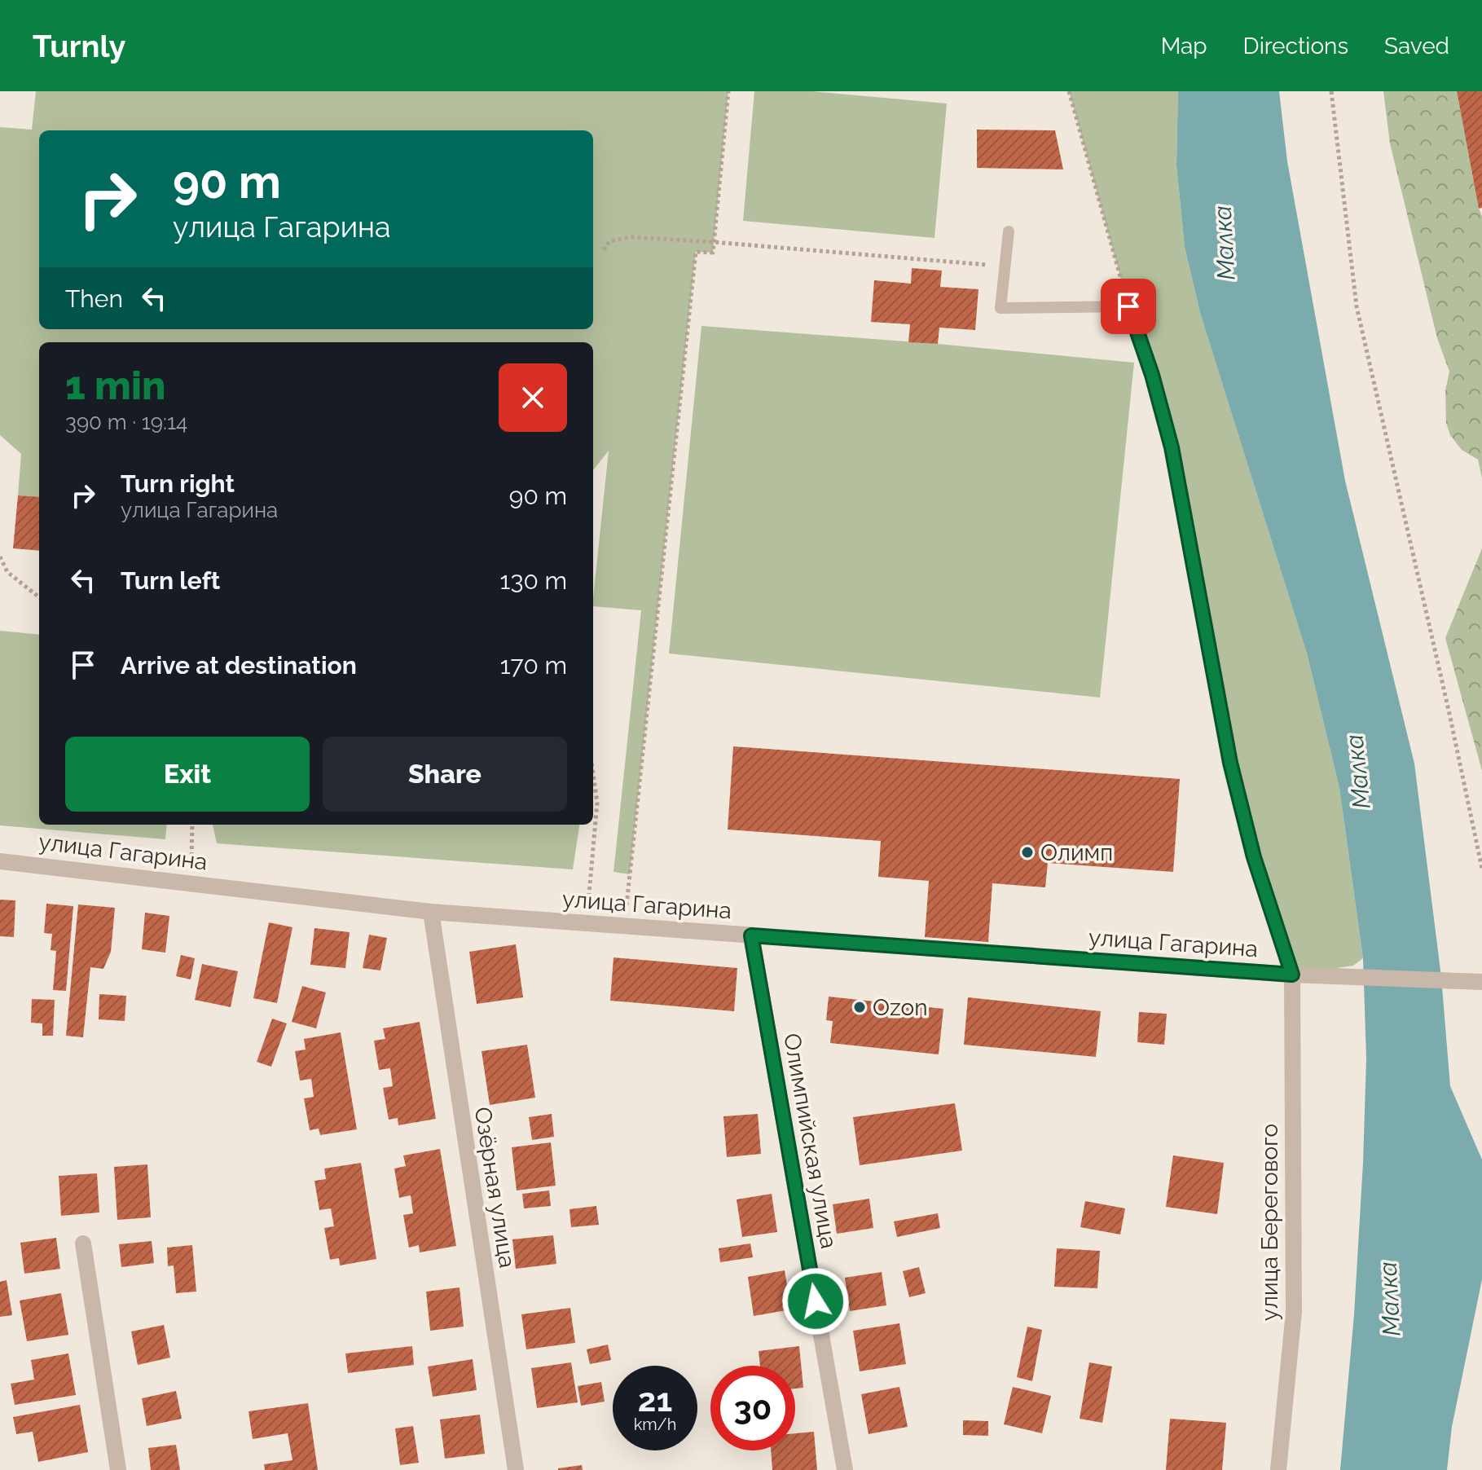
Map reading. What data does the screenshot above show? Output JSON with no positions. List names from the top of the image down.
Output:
{
  "streets": {
    "street": [
      "улица Гагарина",
      "Олимпийская улица",
      "Озёрная улица",
      "улица Берегового"
    ]
  },
  "crossings": [
    ["улица Гагарина", "Олимпийская улица"],
    ["улица Гагарина", "Озёрная улица"],
    ["улица Гагарина", "улица Берегового"]
  ],
  "water": ["Малка"],
  "places": ["Олимп", "Ozon"],
  "page": {
    "header": "Turnly",
    "nav": ["Map", "Directions", "Saved"],
    "turn": ["90 m", "улица Гагарина"],
    "then": "Then",
    "heading": ["1 min", "390 m · 19:14"],
    "list": [
      {
        "name": "Turn right",
        "note": "улица Гагарина",
        "value": "90 m"
      },
      {
        "name": "Turn left",
        "value": "130 m"
      },
      {
        "name": "Arrive at destination",
        "value": "170 m"
      }
    ],
    "buttons": ["Exit", "Share"],
    "speed": "21 km/h",
    "limit": "30"
  }
}
